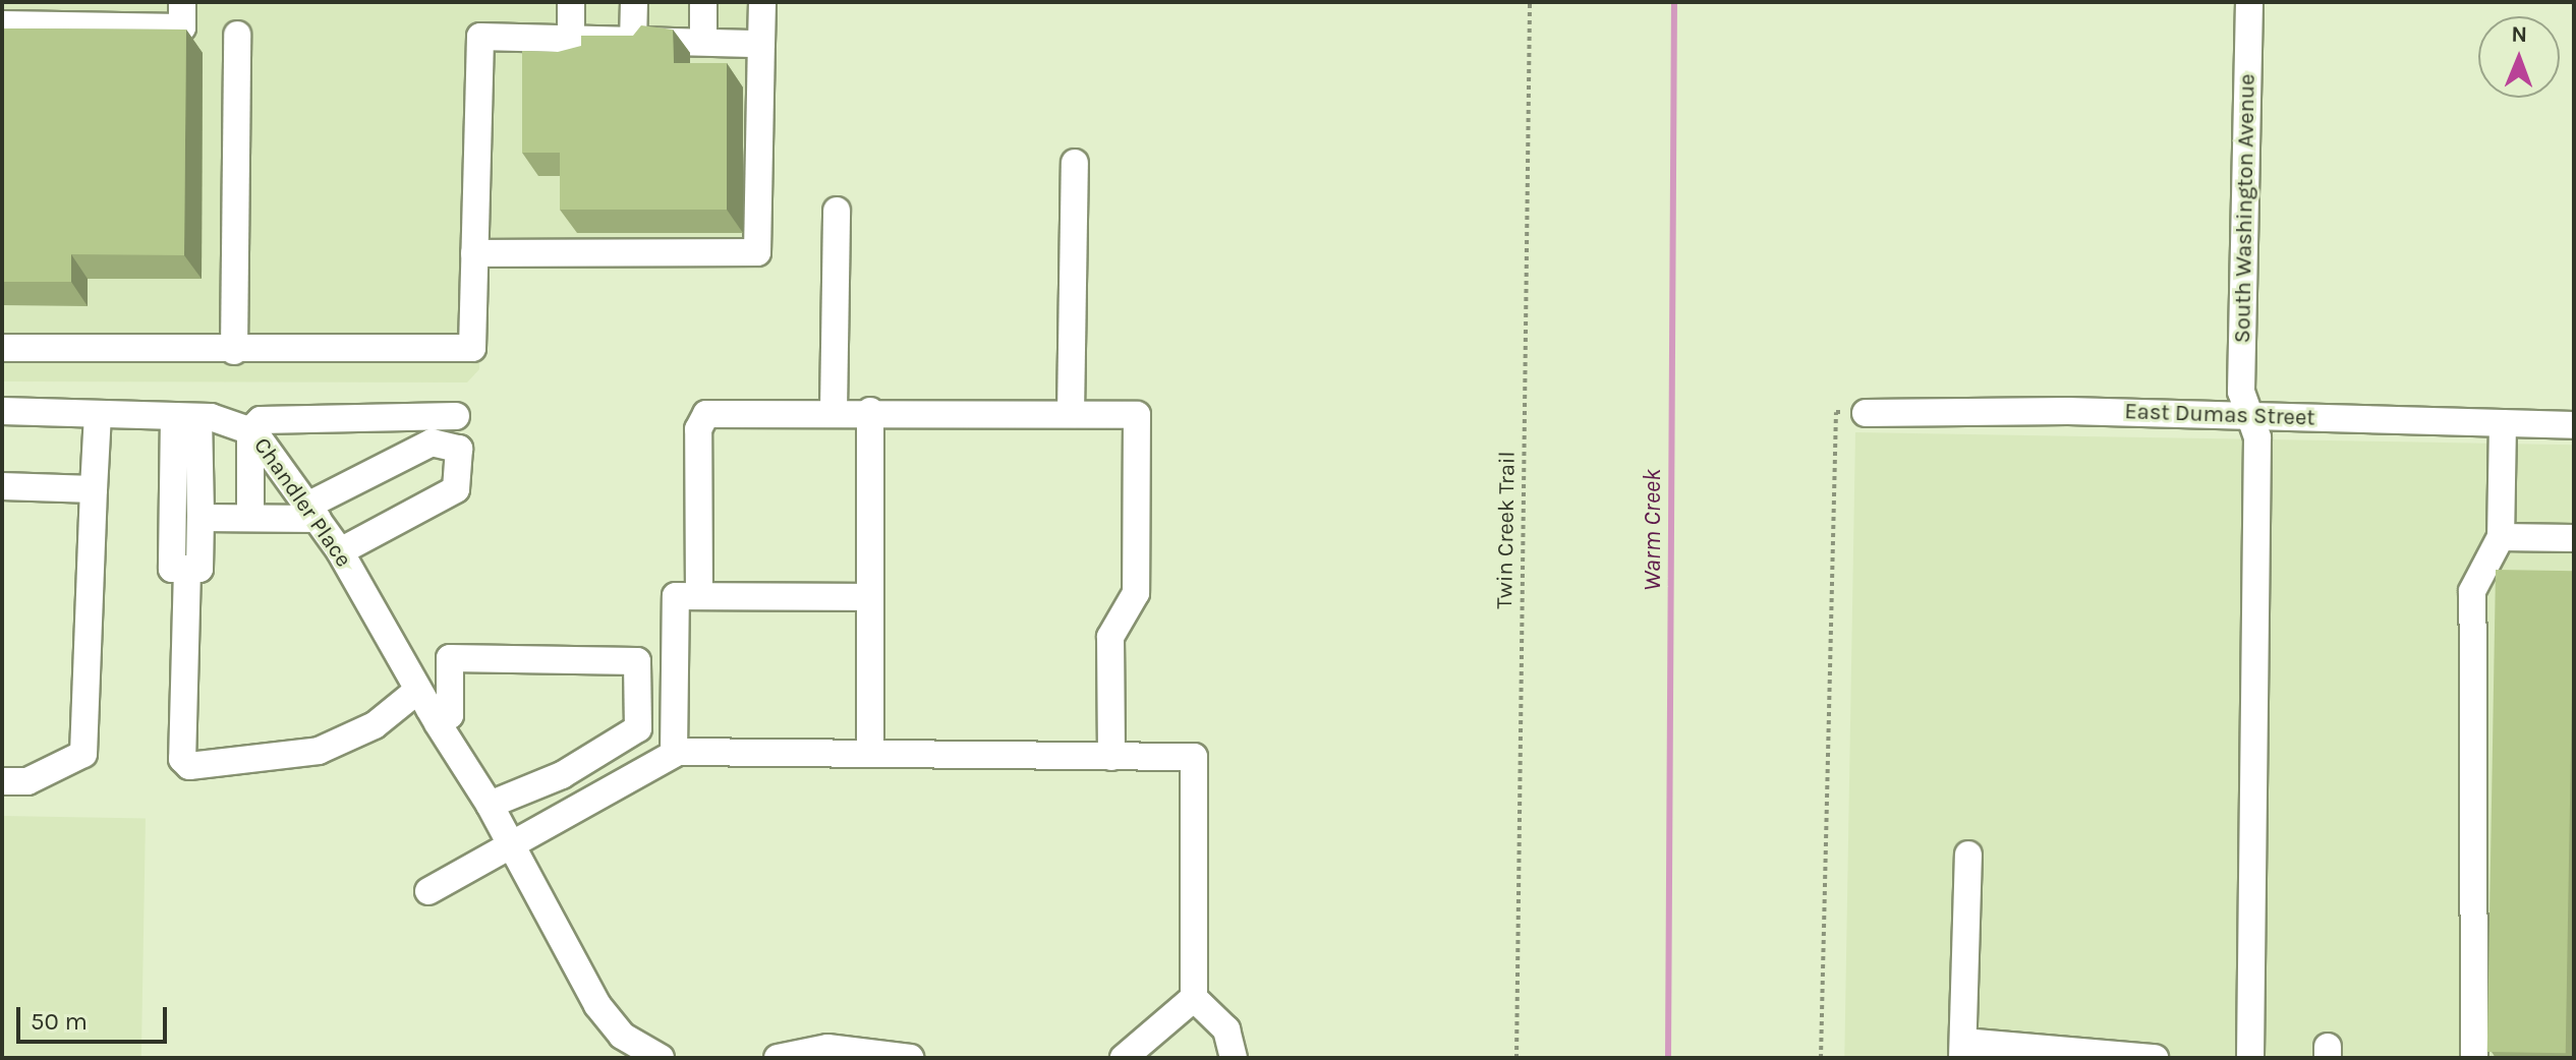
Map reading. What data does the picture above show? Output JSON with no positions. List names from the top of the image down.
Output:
{
  "streets": {
    "street": ["South Washington Avenue", "East Dumas Street", "Chandler Place"],
    "path": ["Twin Creek Trail"]
  },
  "crossings": [
    ["South Washington Avenue", "East Dumas Street"]
  ],
  "water": ["Warm Creek"],
  "scale_bar": "50 m",
  "north": "top"
}
